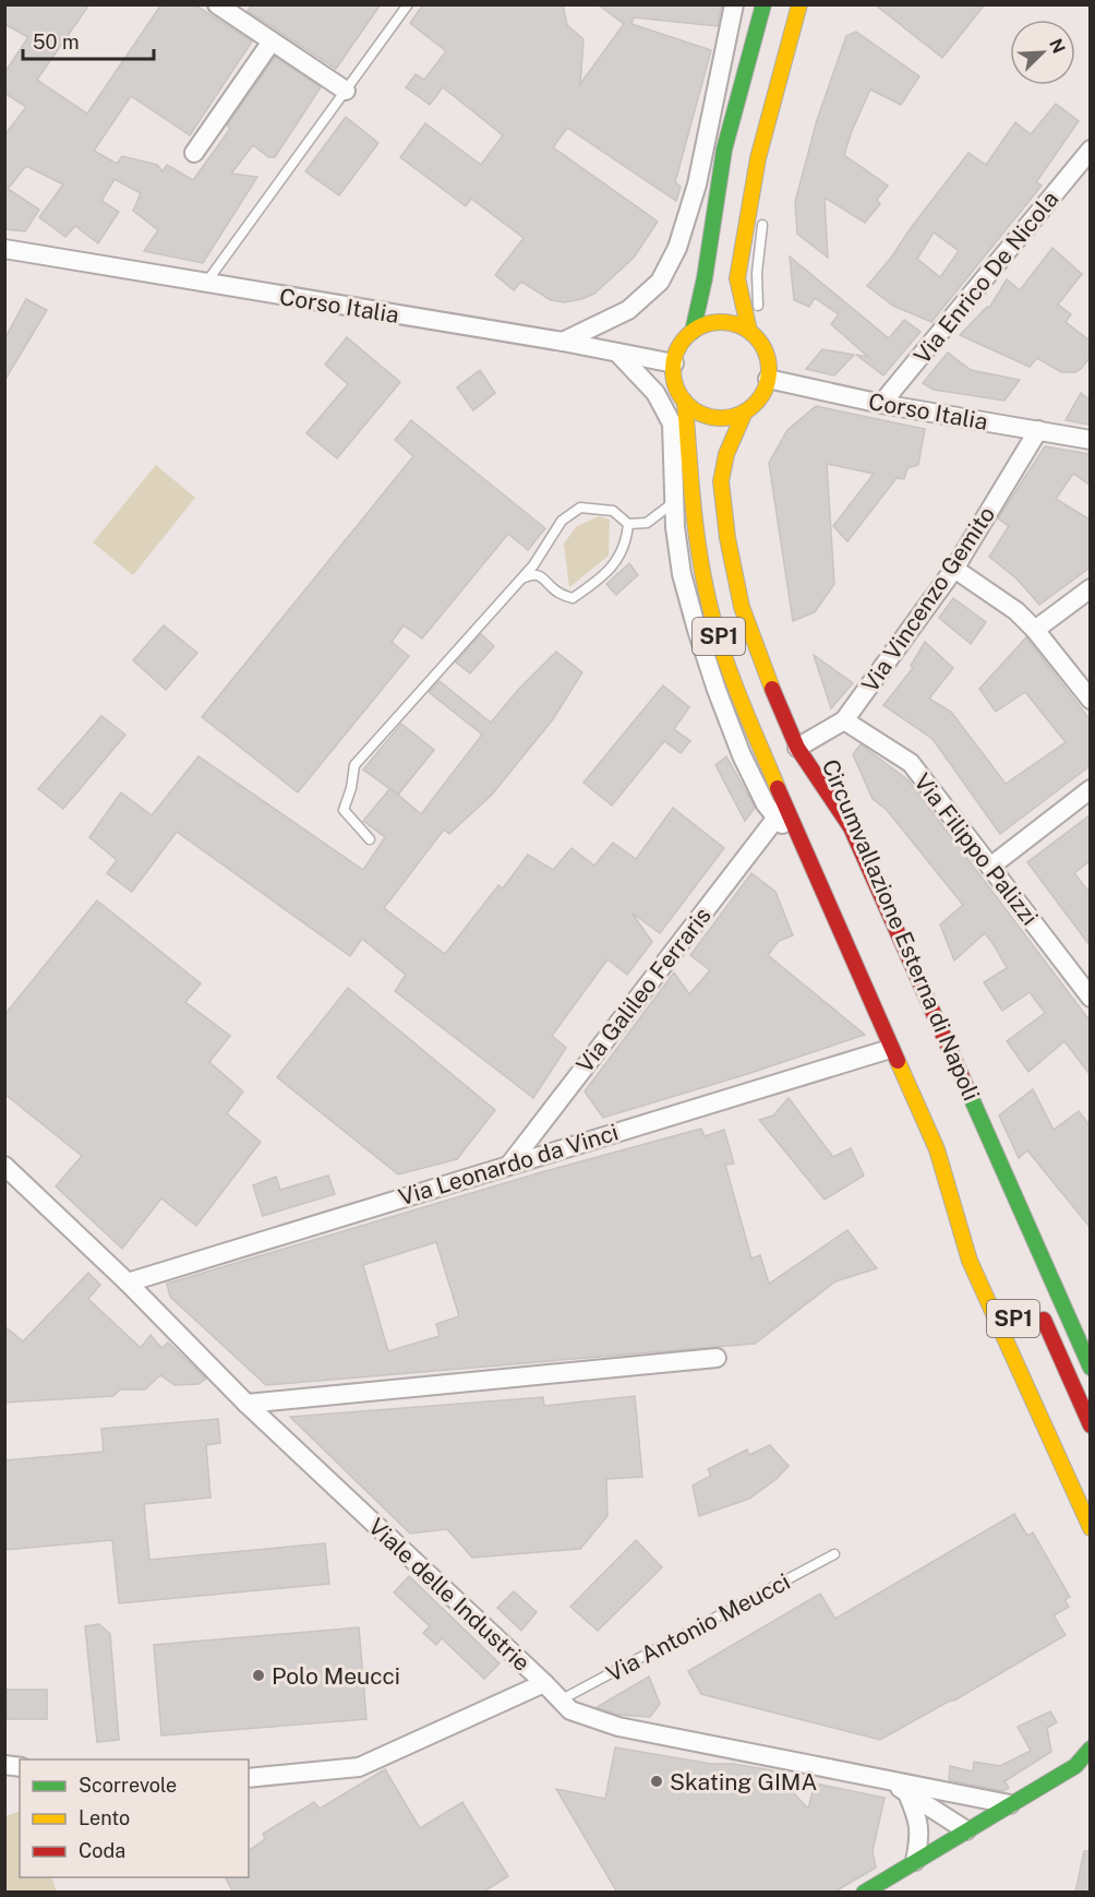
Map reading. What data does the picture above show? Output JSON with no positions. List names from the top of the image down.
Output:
{
  "streets": {
    "main road": ["SP1", "Circumvallazione Esterna di Napoli"],
    "street": [
      "Via Enrico De Nicola",
      "Corso Italia",
      "Via Vincenzo Gemito",
      "Via Filippo Palizzi",
      "Via Galileo Ferraris",
      "Via Leonardo da Vinci",
      "Viale delle Industrie"
    ],
    "lane": ["Via Antonio Meucci"]
  },
  "crossings": [
    ["Via Enrico De Nicola", "Corso Italia"],
    ["Corso Italia", "Via Vincenzo Gemito"],
    ["Corso Italia", "SP1"],
    ["Via Vincenzo Gemito", "Via Filippo Palizzi"],
    ["Via Vincenzo Gemito", "Circumvallazione Esterna di Napoli"],
    ["Via Galileo Ferraris", "Via Leonardo da Vinci"],
    ["Via Leonardo da Vinci", "Viale delle Industrie"],
    ["Viale delle Industrie", "Via Antonio Meucci"]
  ],
  "places": ["Polo Meucci", "Skating GIMA"],
  "legend": ["Scorrevole", "Lento", "Coda"],
  "scale_bar": "50 m",
  "north": "top right"
}
